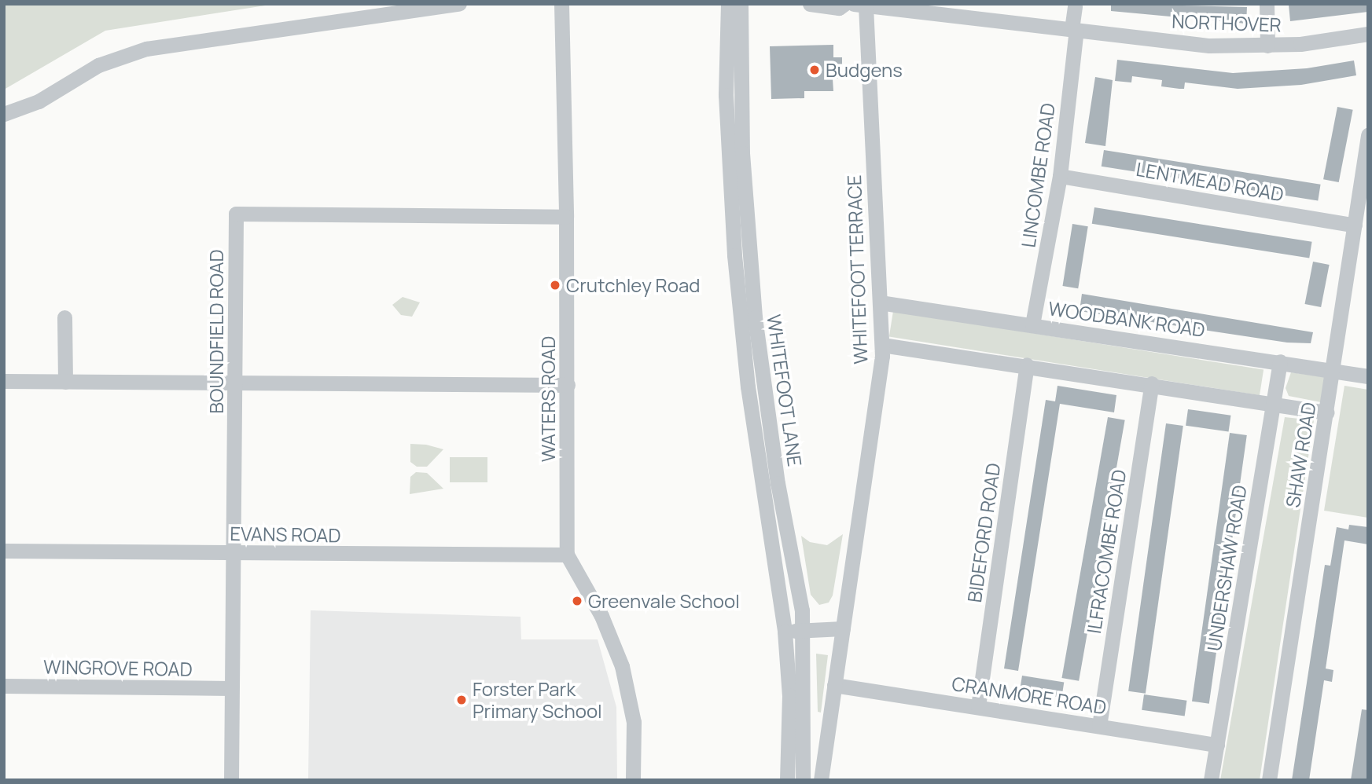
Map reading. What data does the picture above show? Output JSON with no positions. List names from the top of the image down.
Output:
{
  "streets": {
    "street": [
      "NORTHOVER",
      "LINCOMBE ROAD",
      "LENTMEAD ROAD",
      "WHITEFOOT TERRACE",
      "WOODBANK ROAD",
      "BOUNDFIELD ROAD",
      "WHITEFOOT LANE",
      "WATERS ROAD",
      "SHAW ROAD",
      "BIDEFORD ROAD",
      "EVANS ROAD",
      "ILFRACOMBE ROAD",
      "UNDERSHAW ROAD",
      "WINGROVE ROAD",
      "CRANMORE ROAD"
    ]
  },
  "crossings": [
    ["NORTHOVER", "LINCOMBE ROAD"],
    ["NORTHOVER", "WHITEFOOT TERRACE"],
    ["LINCOMBE ROAD", "LENTMEAD ROAD"],
    ["LINCOMBE ROAD", "WOODBANK ROAD"],
    ["LENTMEAD ROAD", "SHAW ROAD"],
    ["WHITEFOOT TERRACE", "WOODBANK ROAD"],
    ["WHITEFOOT TERRACE", "CRANMORE ROAD"],
    ["WOODBANK ROAD", "SHAW ROAD"],
    ["WOODBANK ROAD", "UNDERSHAW ROAD"],
    ["BOUNDFIELD ROAD", "WATERS ROAD"],
    ["BOUNDFIELD ROAD", "EVANS ROAD"],
    ["BOUNDFIELD ROAD", "WINGROVE ROAD"],
    ["WATERS ROAD", "EVANS ROAD"],
    ["BIDEFORD ROAD", "CRANMORE ROAD"],
    ["ILFRACOMBE ROAD", "CRANMORE ROAD"],
    ["UNDERSHAW ROAD", "CRANMORE ROAD"]
  ],
  "places": [
    "Budgens",
    "Crutchley Road",
    "Greenvale School",
    "Forster Park Primary School"
  ]
}
